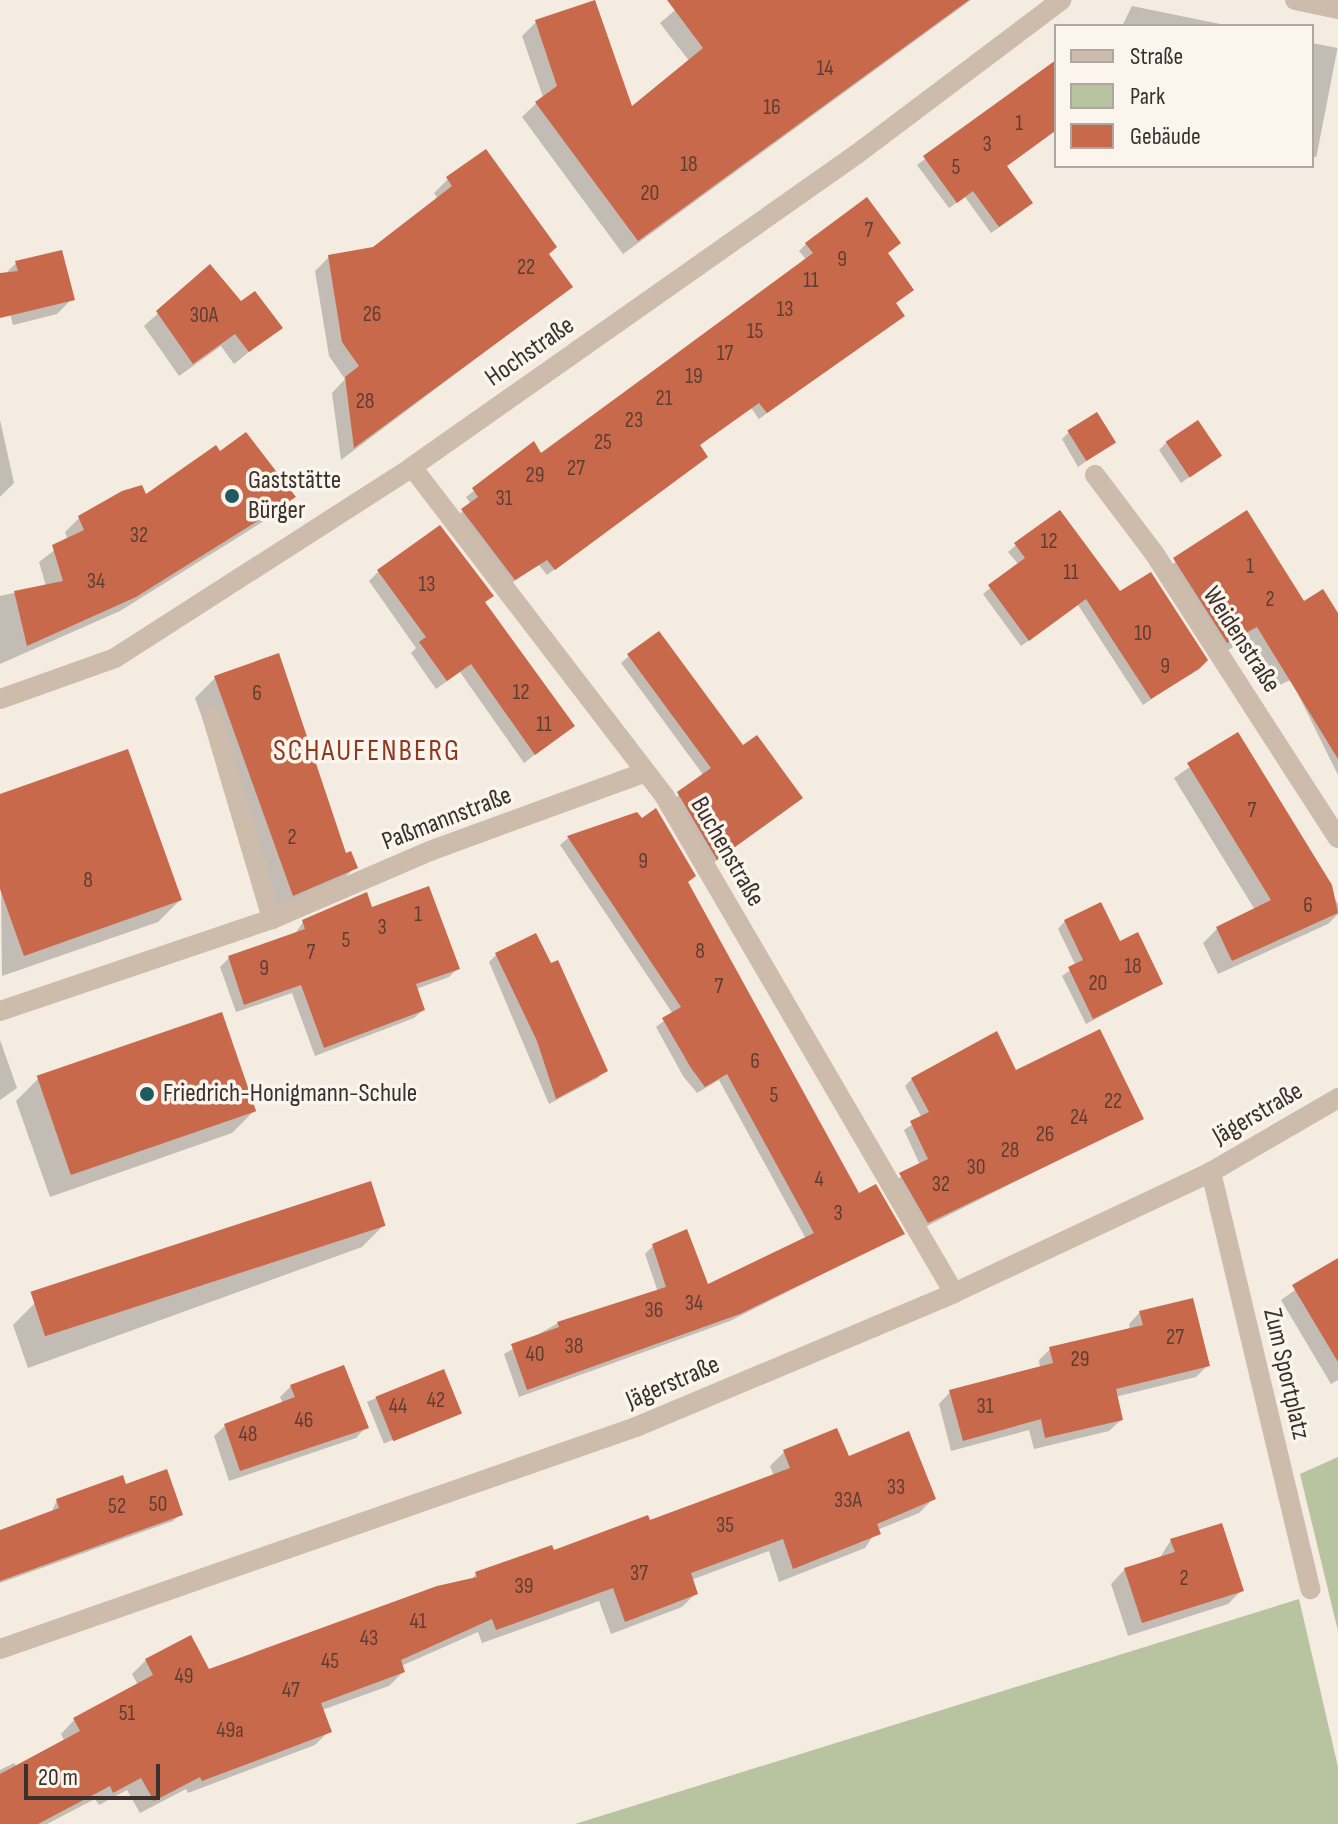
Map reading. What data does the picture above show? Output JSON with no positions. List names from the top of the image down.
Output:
{
  "streets": {
    "street": [
      "Hochstraße",
      "Weidenstraße",
      "Paßmannstraße",
      "Buchenstraße",
      "Jägerstraße",
      "Zum Sportplatz"
    ]
  },
  "crossings": [
    ["Hochstraße", "Buchenstraße"],
    ["Paßmannstraße", "Buchenstraße"],
    ["Buchenstraße", "Jägerstraße"],
    ["Jägerstraße", "Zum Sportplatz"]
  ],
  "districts": ["SCHAUFENBERG"],
  "places": ["Gaststätte Bürger", "Friedrich-Honigmann-Schule"],
  "house_numbers": [
    "14",
    "16",
    "1",
    "3",
    "18",
    "5",
    "20",
    "7",
    "9",
    "22",
    "11",
    "13",
    "26",
    "30A",
    "15",
    "17",
    "19",
    "21",
    "28",
    "23",
    "25",
    "27",
    "29",
    "31",
    "32",
    "12",
    "1",
    "11",
    "34",
    "13",
    "2",
    "10",
    "9",
    "12",
    "6",
    "11",
    "7",
    "2",
    "9",
    "8",
    "6",
    "1",
    "3",
    "5",
    "8",
    "7",
    "18",
    "9",
    "20",
    "7",
    "6",
    "5",
    "22",
    "24",
    "26",
    "28",
    "30",
    "4",
    "32",
    "3",
    "34",
    "36",
    "27",
    "38",
    "40",
    "29",
    "42",
    "44",
    "31",
    "46",
    "48",
    "33",
    "33A",
    "50",
    "52",
    "35",
    "37",
    "2",
    "39",
    "41",
    "43",
    "45",
    "49",
    "47",
    "51",
    "49a"
  ],
  "legend": ["Straße", "Park", "Gebäude"],
  "scale_bar": "20 m"
}
